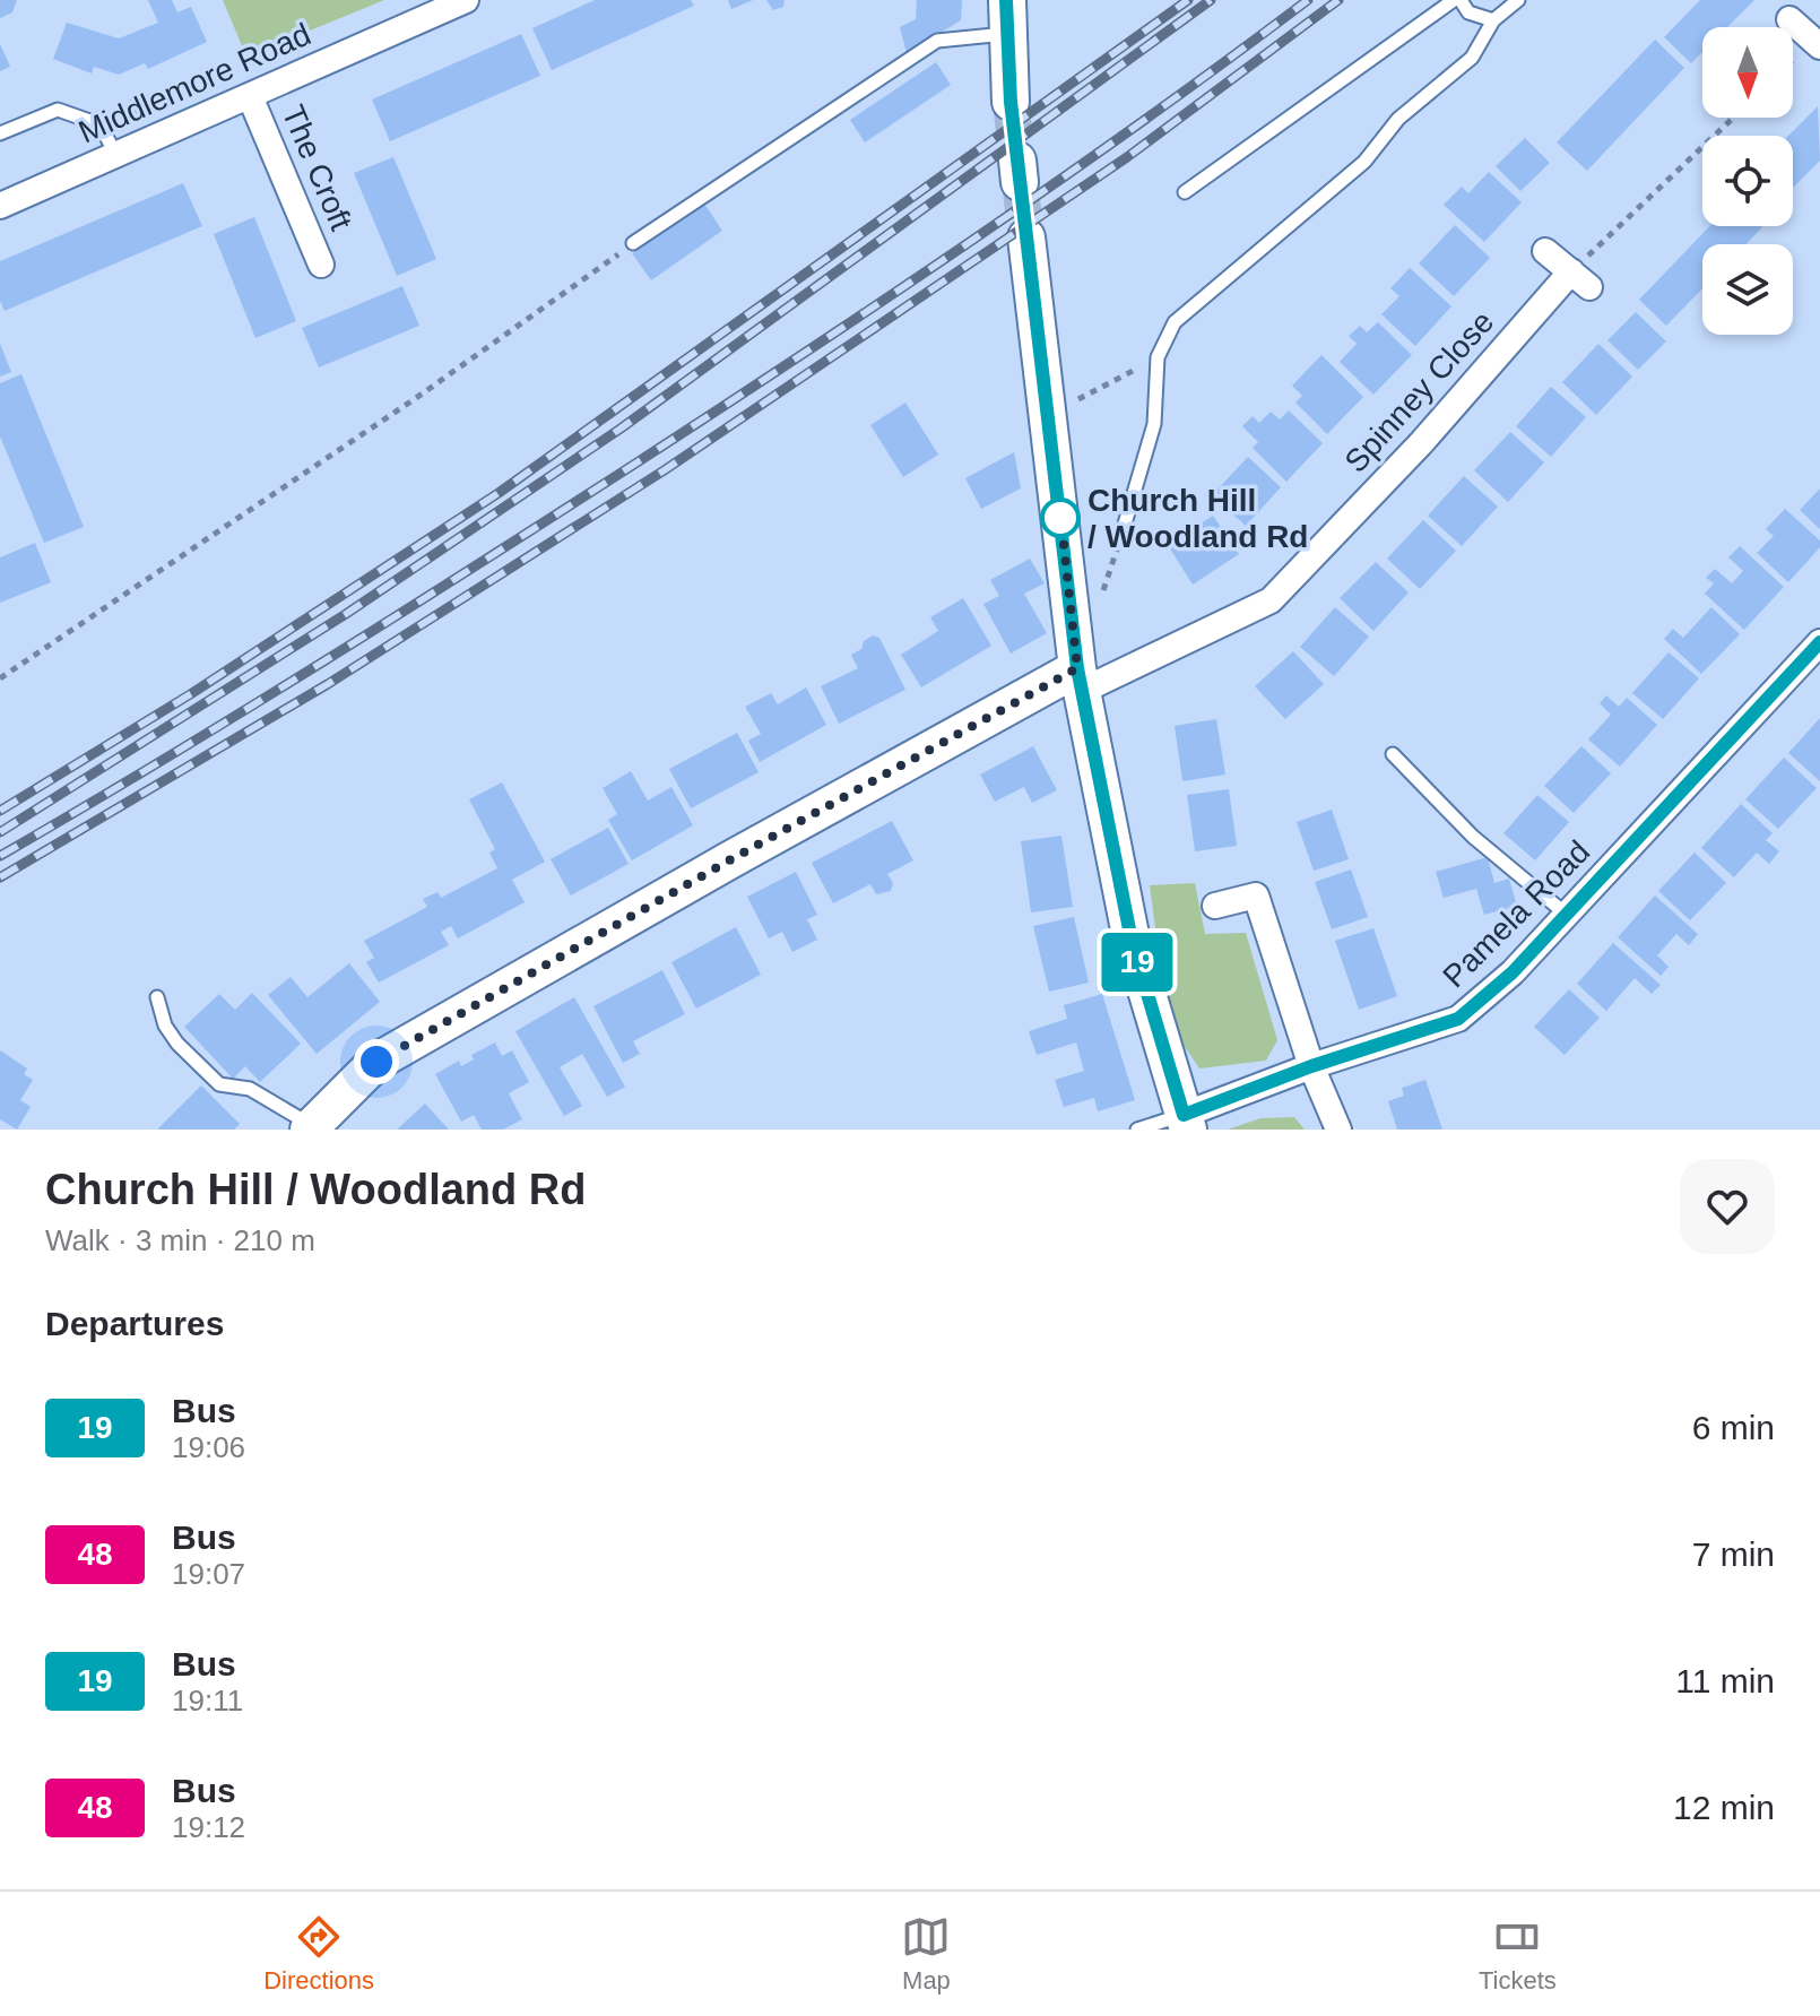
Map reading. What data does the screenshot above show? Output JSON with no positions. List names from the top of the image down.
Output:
{
  "streets": {
    "street": [
      "Middlemore Road",
      "The Croft",
      "Spinney Close",
      "Pamela Road"
    ]
  },
  "crossings": [
    ["Middlemore Road", "The Croft"]
  ],
  "places": ["Church Hill / Woodland Rd"],
  "lines": ["bus line 19"],
  "north": "bottom",
  "page": {
    "on_map": "19",
    "heading": [
      ["Church Hill / Woodland Rd", "Walk · 3 min · 210 m"],
      "Departures"
    ],
    "list": [
      {
        "mark": "19",
        "name": "Bus",
        "note": "19:06",
        "value": "6 min"
      },
      {
        "mark": "48",
        "name": "Bus",
        "note": "19:07",
        "value": "7 min"
      },
      {
        "mark": "19",
        "name": "Bus",
        "note": "19:11",
        "value": "11 min"
      },
      {
        "mark": "48",
        "name": "Bus",
        "note": "19:12",
        "value": "12 min"
      }
    ],
    "tabs": ["Directions", "Map", "Tickets"]
  }
}
